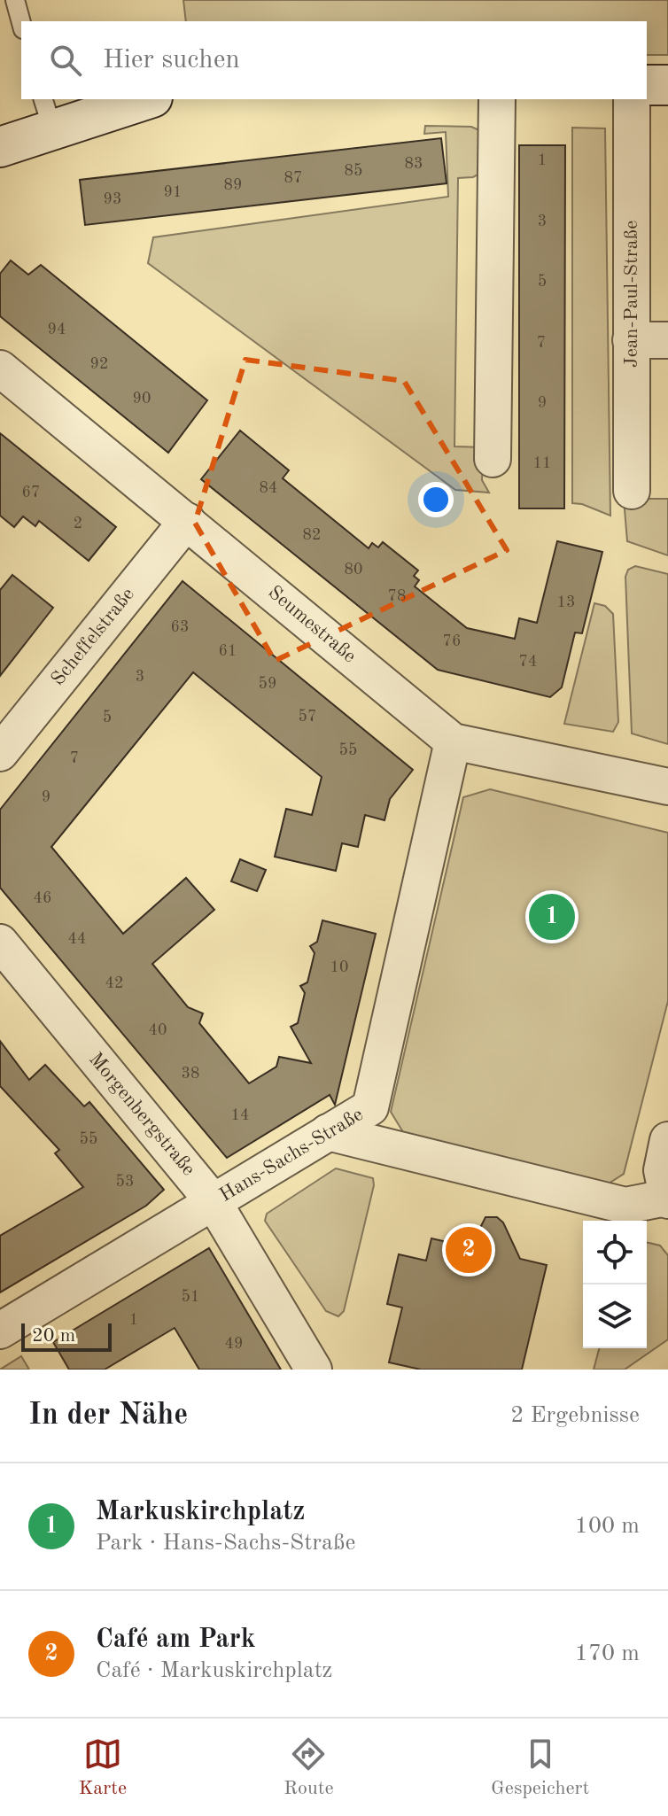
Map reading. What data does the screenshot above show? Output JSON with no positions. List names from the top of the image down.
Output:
{
  "streets": {
    "street": [
      "Jean-Paul-Straße",
      "Seumestraße",
      "Scheffelstraße",
      "Morgenbergstraße",
      "Hans-Sachs-Straße"
    ]
  },
  "crossings": [
    ["Seumestraße", "Scheffelstraße"],
    ["Seumestraße", "Hans-Sachs-Straße"],
    ["Morgenbergstraße", "Hans-Sachs-Straße"]
  ],
  "house_numbers": [
    "1",
    "83",
    "85",
    "87",
    "89",
    "91",
    "93",
    "3",
    "5",
    "94",
    "7",
    "92",
    "90",
    "9",
    "11",
    "84",
    "67",
    "2",
    "82",
    "80",
    "78",
    "13",
    "63",
    "76",
    "61",
    "74",
    "3",
    "59",
    "57",
    "5",
    "55",
    "7",
    "9",
    "46",
    "44",
    "10",
    "42",
    "40",
    "38",
    "14",
    "55",
    "53",
    "51",
    "1",
    "49"
  ],
  "scale_bar": "20 m",
  "page": {
    "search": "Hier suchen",
    "pins": ["1", "2"],
    "scale": "20 m",
    "heading": ["In der Nähe", "2 Ergebnisse"],
    "list": [
      {
        "mark": "1",
        "name": "Markuskirchplatz",
        "note": "Park · Hans-Sachs-Straße",
        "value": "100 m"
      },
      {
        "mark": "2",
        "name": "Café am Park",
        "note": "Café · Markuskirchplatz",
        "value": "170 m"
      }
    ],
    "nav": ["Karte", "Route", "Gespeichert"]
  }
}
